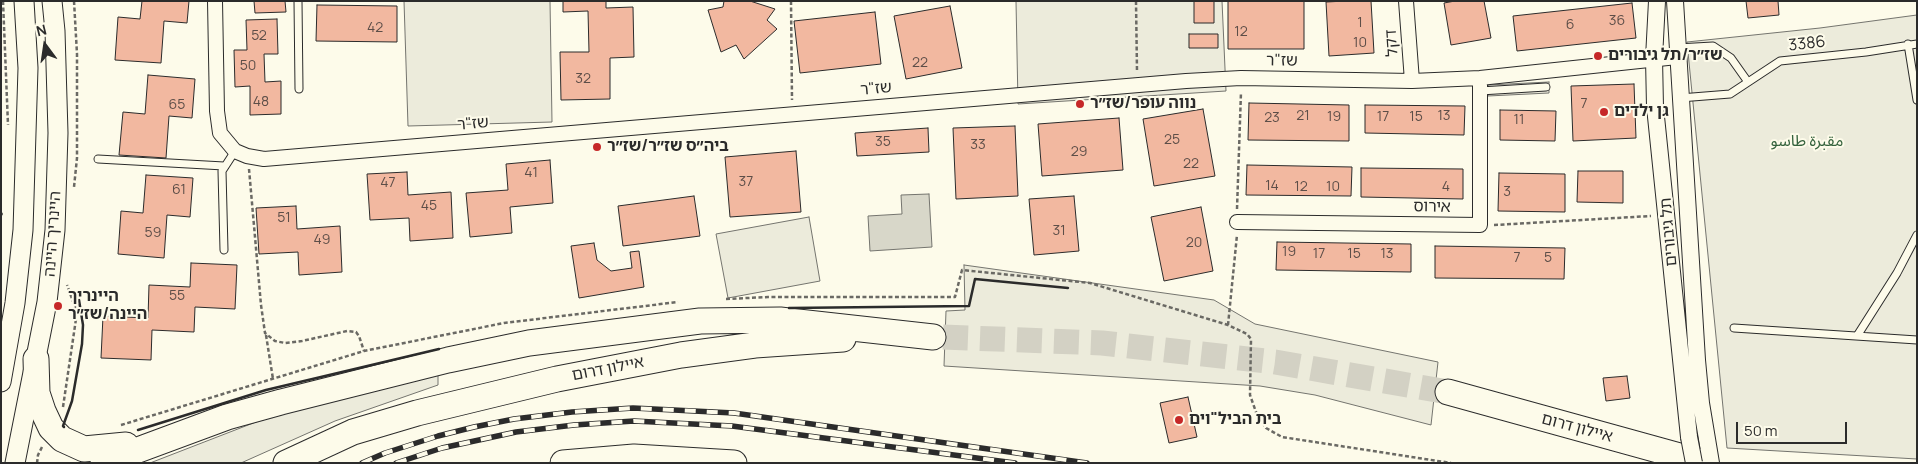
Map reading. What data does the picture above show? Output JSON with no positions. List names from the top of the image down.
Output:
{
  "streets": {
    "highway": ["איילון דרום"],
    "main road": ["היינריך היינה"],
    "street": [
      "דקל",
      "שז\"ר",
      "אירוס",
      "תל גיבורים"
    ],
    "lane": ["3386"]
  },
  "crossings": [
    ["דקל", "שז\"ר"],
    ["3386", "תל גיבורים"],
    ["שז\"ר", "תל גיבורים"],
    ["תל גיבורים", "איילון דרום"]
  ],
  "parks": ["مقبرة طاسو"],
  "places": [
    "שז״ר/תל גיבורים",
    "נווה עופר/שז״ר",
    "גן ילדים",
    "ביה״ס שז״ר/שז״ר",
    "היינריך היינה/שז״ר",
    "בית הביל\"וים"
  ],
  "house_numbers": [
    "36",
    "1",
    "6",
    "42",
    "12",
    "52",
    "10",
    "22",
    "50",
    "32",
    "48",
    "7",
    "65",
    "21",
    "13",
    "19",
    "17",
    "15",
    "23",
    "11",
    "25",
    "35",
    "33",
    "29",
    "22",
    "41",
    "37",
    "47",
    "14",
    "12",
    "10",
    "4",
    "61",
    "3",
    "45",
    "51",
    "31",
    "59",
    "49",
    "20",
    "19",
    "17",
    "15",
    "13",
    "7",
    "5",
    "55"
  ],
  "scale_bar": "50 m",
  "north": "top"
}
